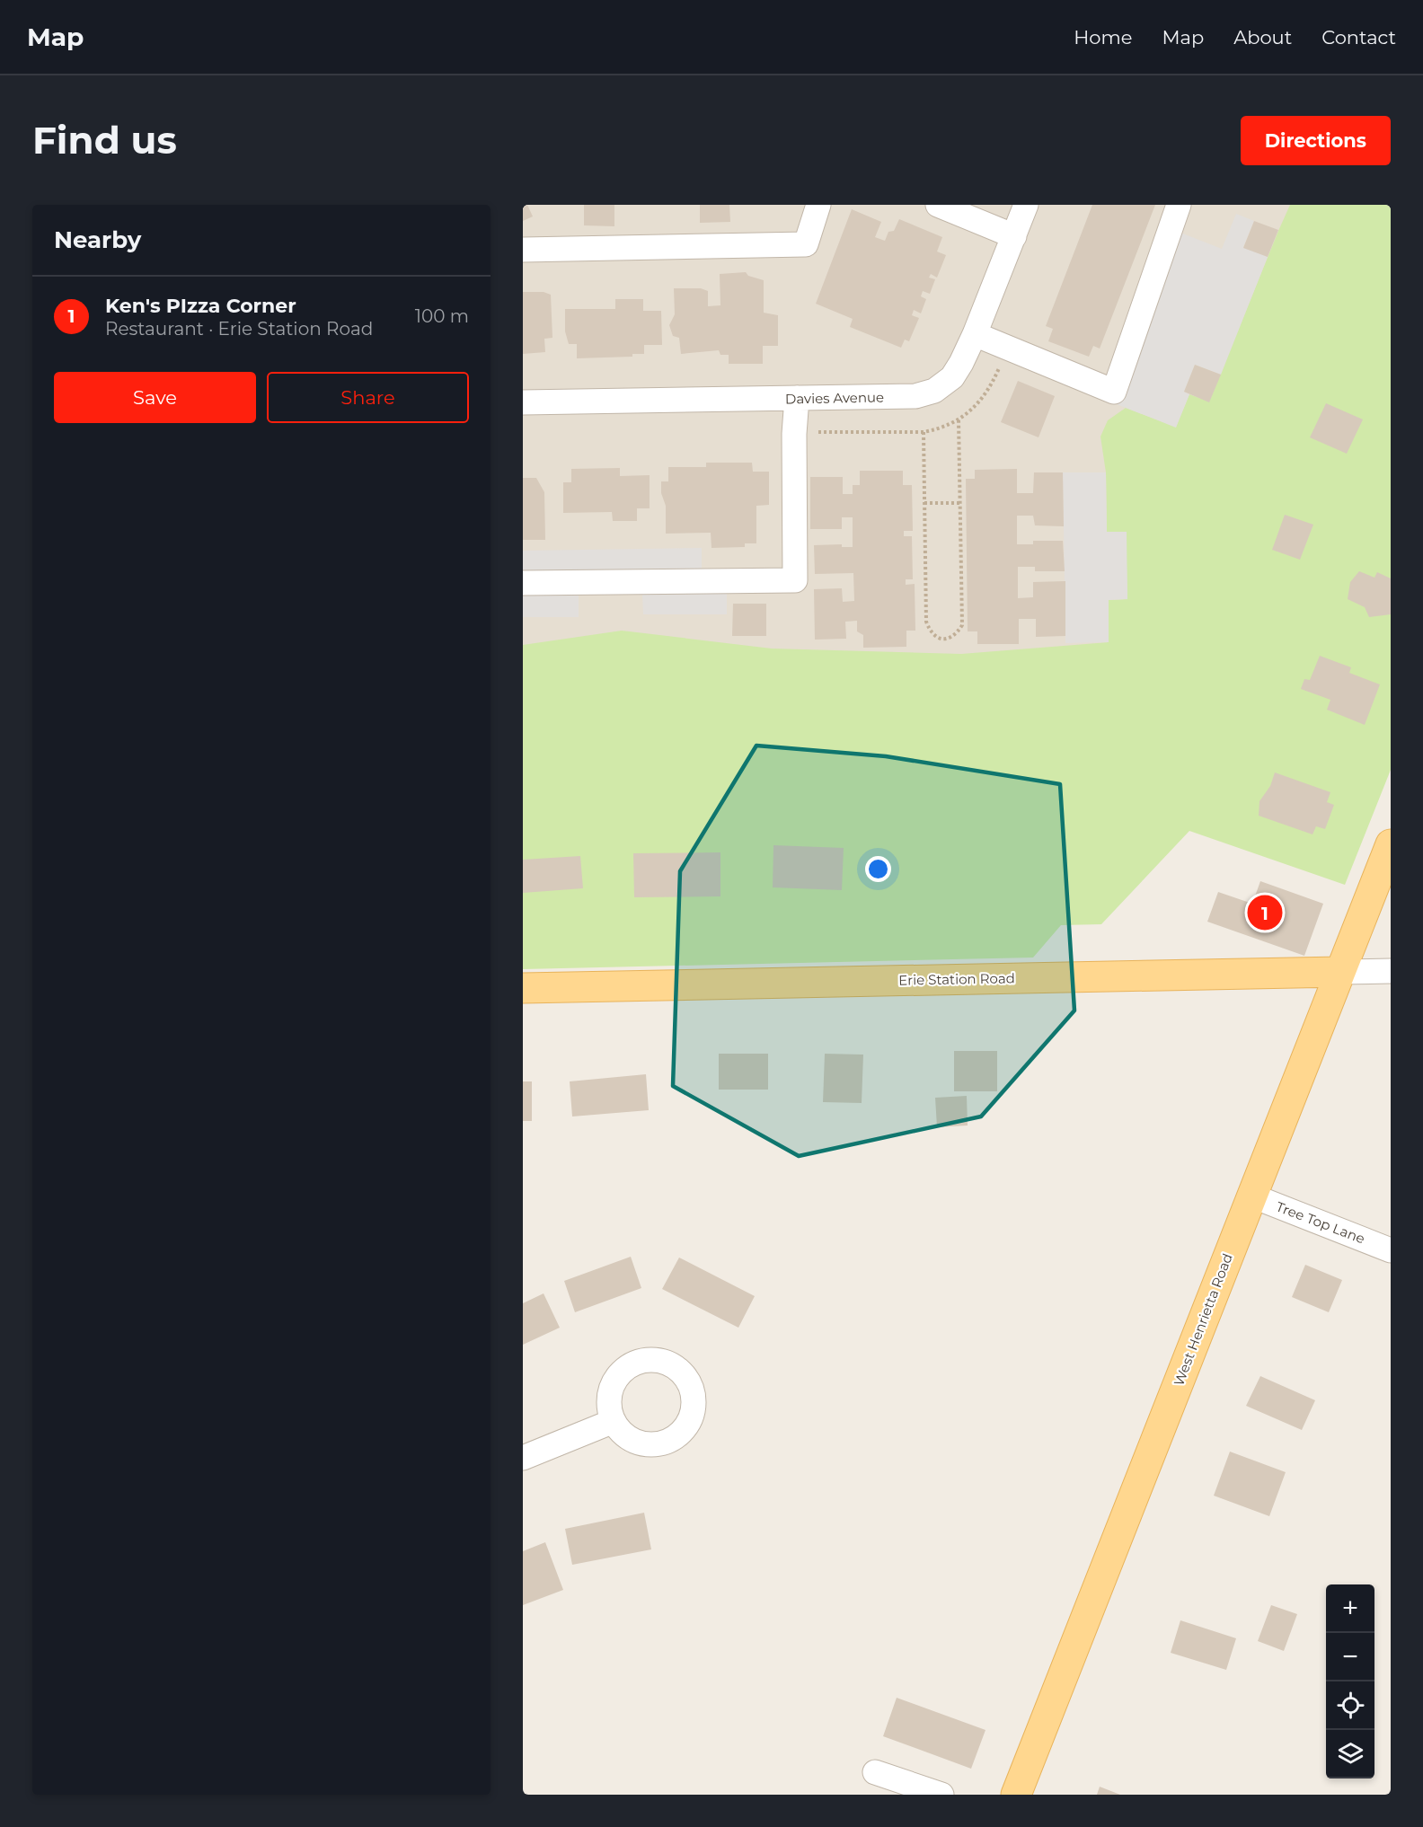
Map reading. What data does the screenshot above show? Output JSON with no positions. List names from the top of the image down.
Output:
{
  "streets": {
    "main road": ["Erie Station Road", "West Henrietta Road"],
    "street": ["Davies Avenue", "Tree Top Lane"]
  },
  "crossings": [
    ["Erie Station Road", "West Henrietta Road"],
    ["Tree Top Lane", "West Henrietta Road"]
  ],
  "page": {
    "header": "Map",
    "nav": [
      "Home",
      "Map",
      "About",
      "Contact"
    ],
    "buttons": [
      "Directions",
      ["Save", "Share"]
    ],
    "title": "Find us",
    "heading": "Nearby",
    "list": [
      {
        "mark": "1",
        "name": "Ken's PIzza Corner",
        "note": "Restaurant · Erie Station Road",
        "value": "100 m"
      }
    ],
    "pins": "1",
    "map_buttons": ["+", "−"]
  }
}
